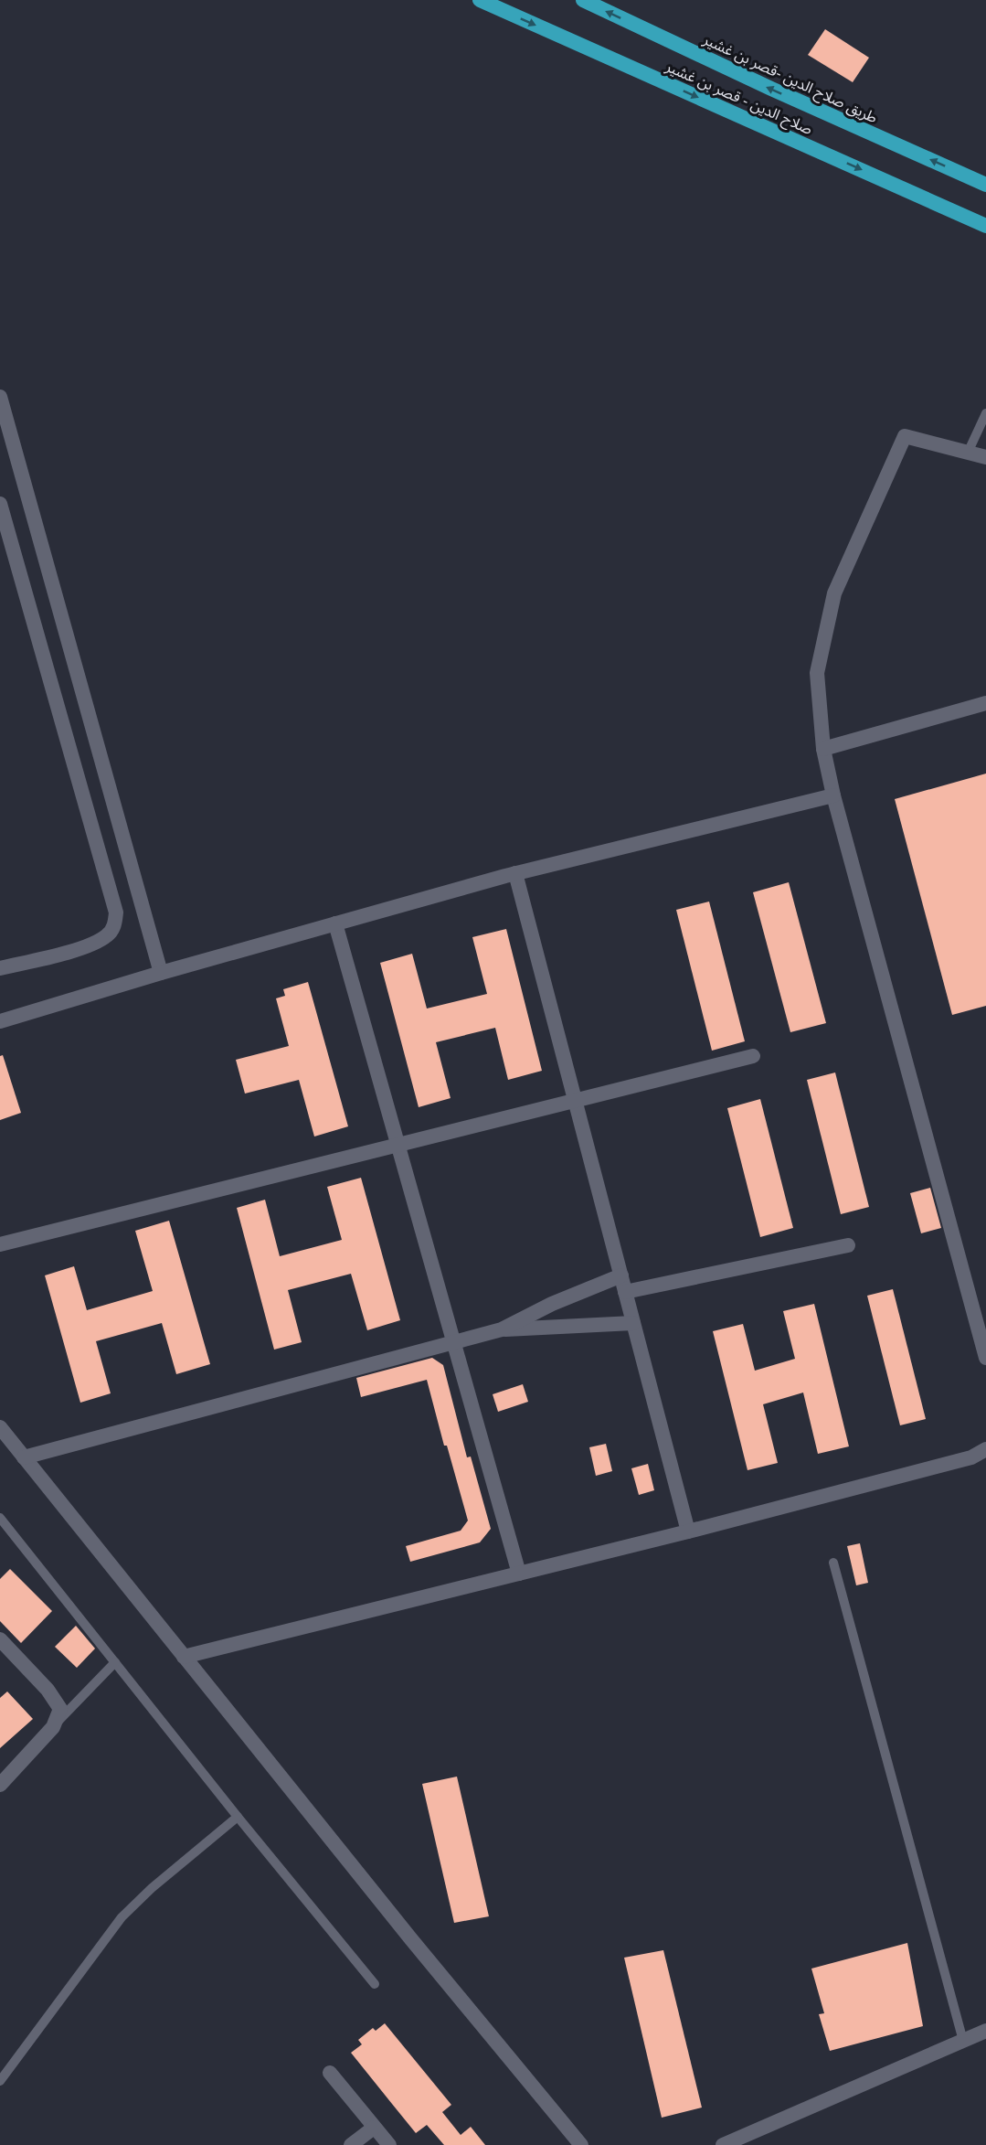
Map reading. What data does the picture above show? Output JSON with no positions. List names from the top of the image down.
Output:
{
  "streets": {
    "highway": ["طريق صلاح الدين -قصر بن غشير", "صلاح الدين - قصر بن غشير"]
  },
  "one_way": ["طريق صلاح الدين -قصر بن غشير", "صلاح الدين - قصر بن غشير"]
}
